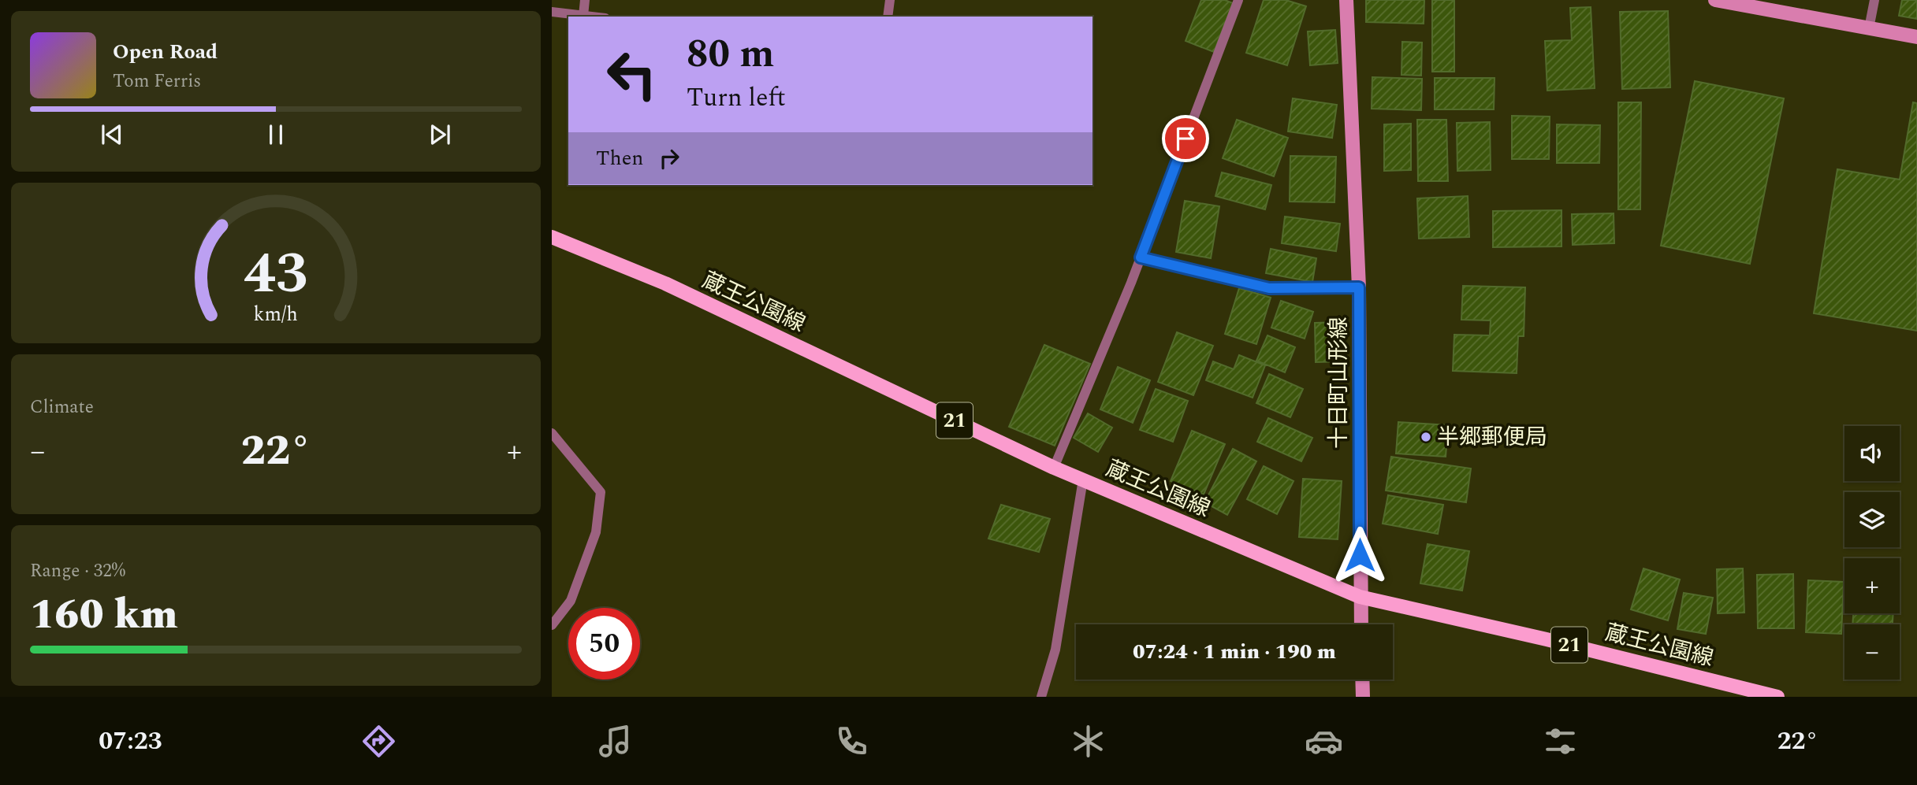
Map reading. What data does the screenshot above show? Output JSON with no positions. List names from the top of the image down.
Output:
{
  "streets": {
    "main road": ["蔵王公園線", "十日町山形線", "21"]
  },
  "crossings": [
    ["蔵王公園線", "十日町山形線"]
  ],
  "places": ["半郷郵便局"],
  "page": {
    "turn": ["80 m", "Turn left"],
    "song": ["Open Road", "Tom Ferris"],
    "then": "Then",
    "tile": [
      "Climate",
      ["Range · 32%", "160 km"]
    ],
    "map_buttons": ["+", "−"],
    "heat": ["−", "22°", "+"],
    "limit": "50",
    "trip": "07:24 · 1 min · 190 m",
    "tabs": ["07:23", "22°"],
    "gauge": ["43", "km/h"]
  }
}
